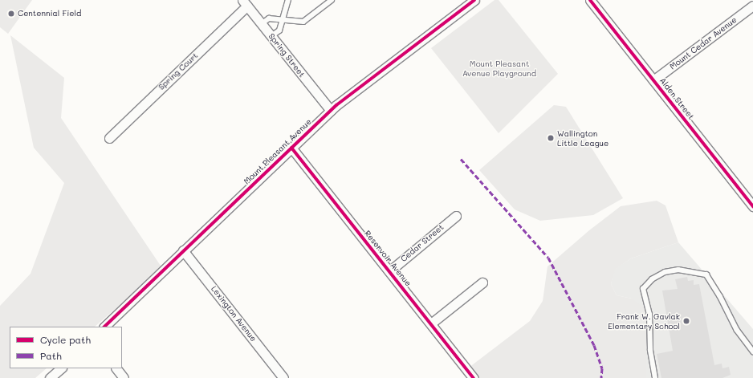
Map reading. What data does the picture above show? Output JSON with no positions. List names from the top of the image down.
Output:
{
  "streets": {
    "street": [
      "Mount Cedar Avenue",
      "Spring Street",
      "Spring Court",
      "Alden Street",
      "Mount Pleasant Avenue",
      "Cedar Street",
      "Reservoir Avenue",
      "Lexington Avenue"
    ]
  },
  "crossings": [
    ["Mount Cedar Avenue", "Alden Street"],
    ["Spring Street", "Spring Court"],
    ["Spring Street", "Mount Pleasant Avenue"],
    ["Mount Pleasant Avenue", "Reservoir Avenue"],
    ["Mount Pleasant Avenue", "Lexington Avenue"],
    ["Cedar Street", "Reservoir Avenue"]
  ],
  "parks": ["Mount Pleasant Avenue Playground"],
  "places": ["Centennial Field", "Wallington Little League", "Frank W. Gavlak Elementary School"],
  "legend": ["Cycle path", "Path"]
}
